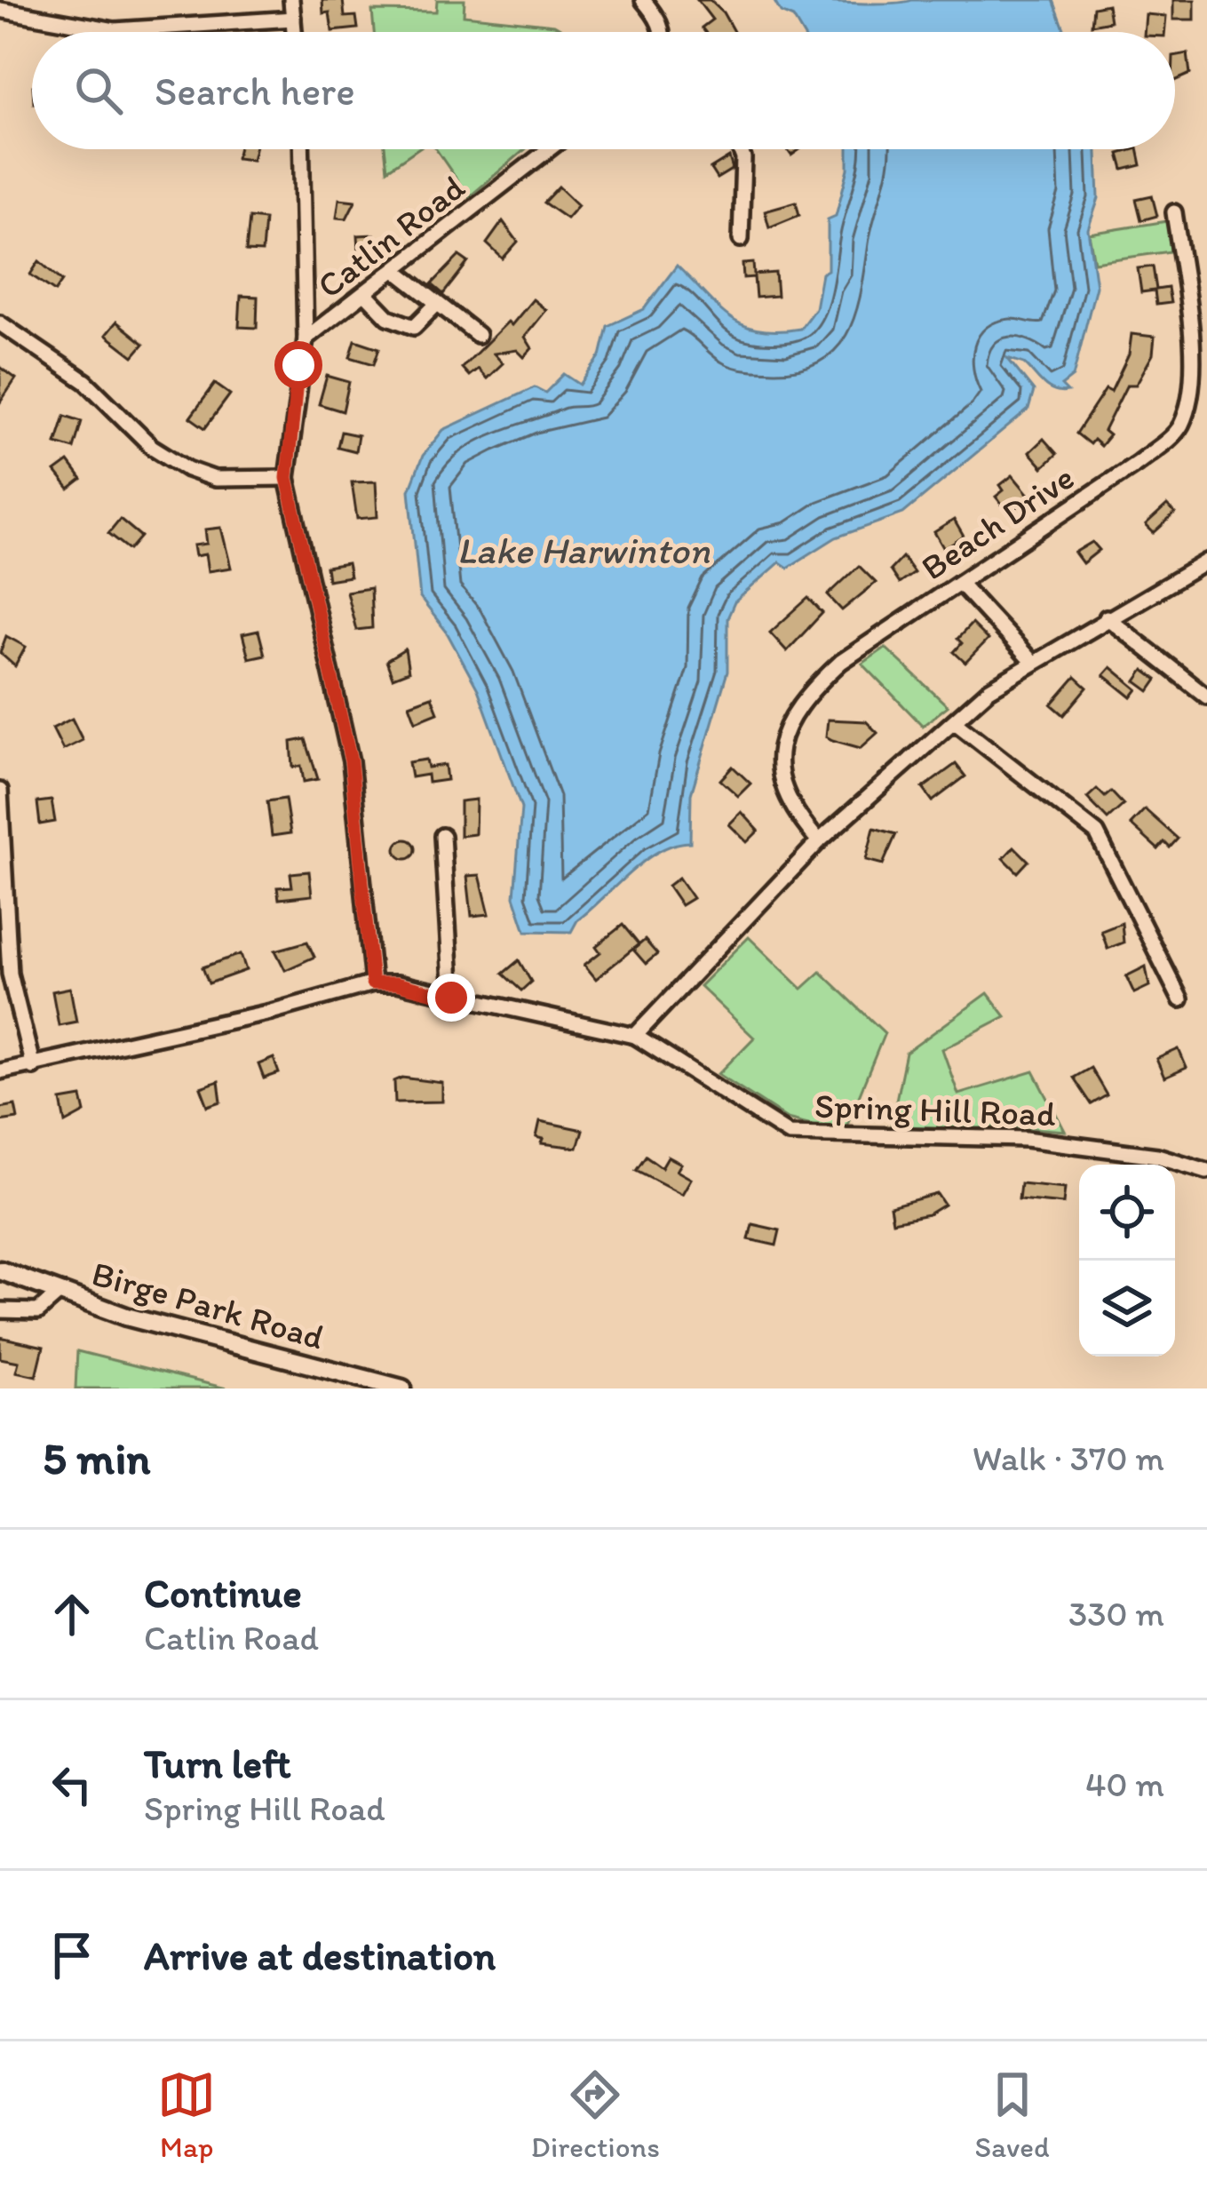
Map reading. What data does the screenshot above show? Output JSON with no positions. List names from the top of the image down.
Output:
{
  "streets": {
    "main road": ["Birge Park Road"],
    "street": ["Catlin Road", "Beach Drive", "Spring Hill Road"]
  },
  "crossings": [
    ["Catlin Road", "Spring Hill Road"]
  ],
  "water": ["Lake Harwinton"],
  "page": {
    "search": "Search here",
    "heading": ["5 min", "Walk · 370 m"],
    "list": [
      ["Continue", "Catlin Road", "330 m"],
      ["Turn left", "Spring Hill Road", "40 m"],
      "Arrive at destination"
    ],
    "nav": ["Map", "Directions", "Saved"]
  }
}
